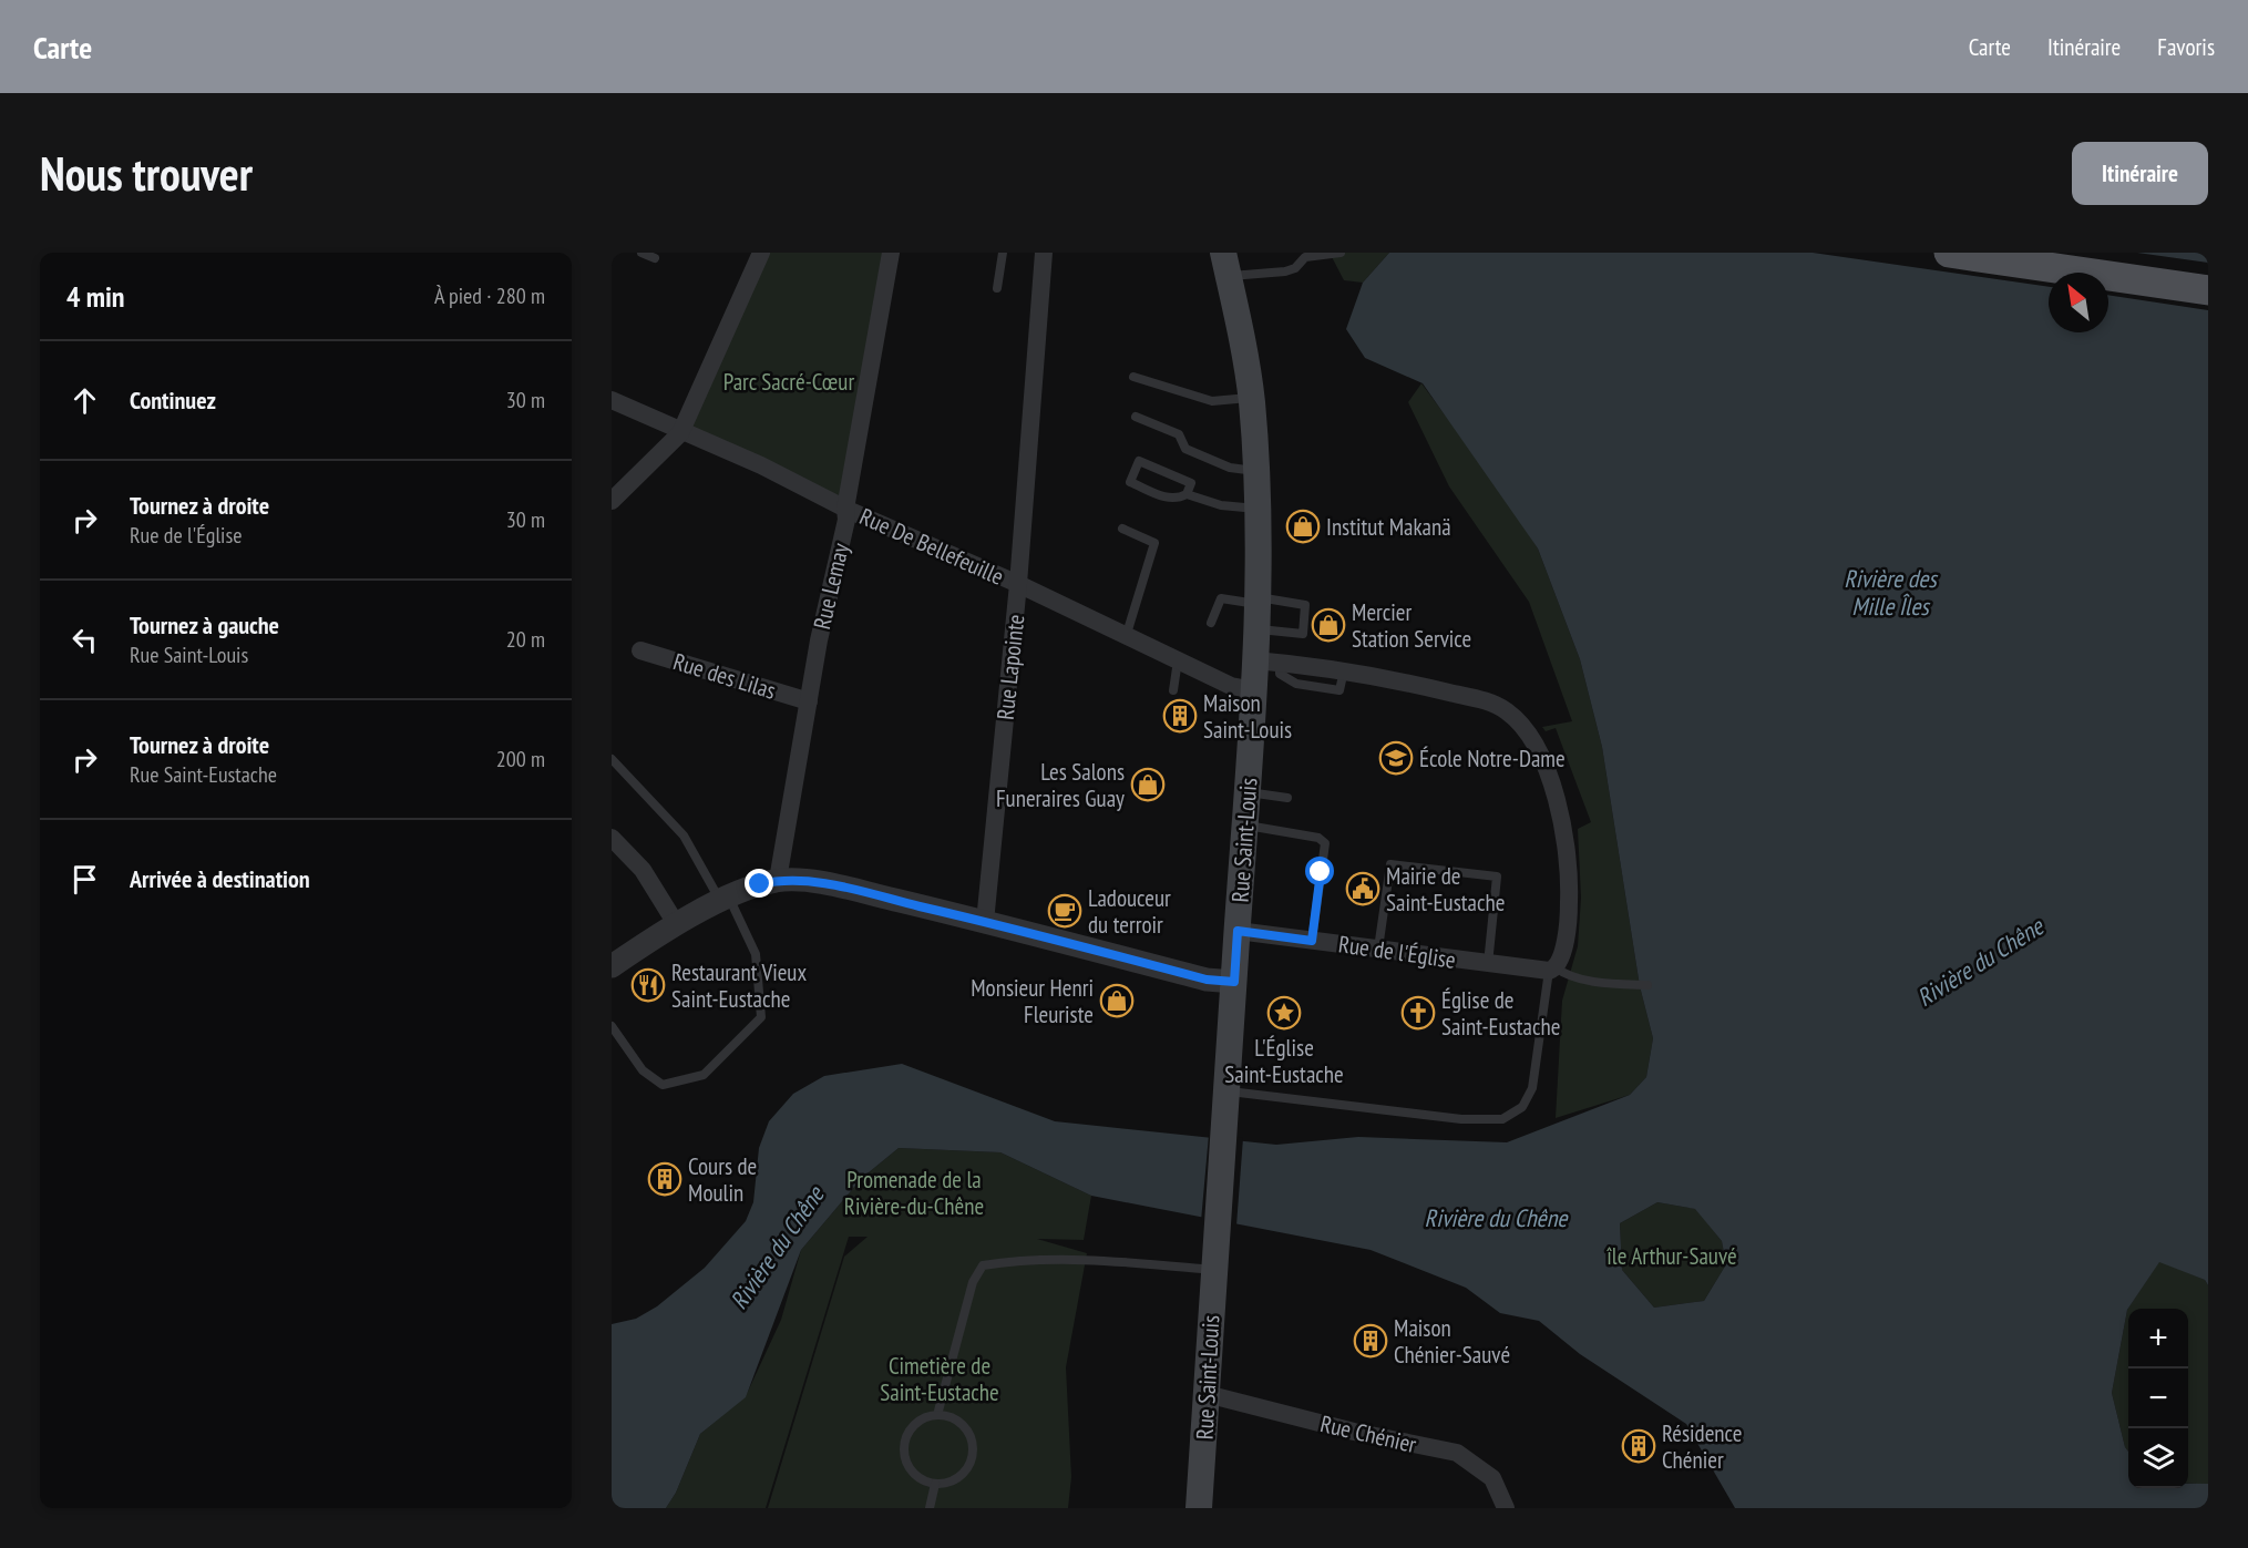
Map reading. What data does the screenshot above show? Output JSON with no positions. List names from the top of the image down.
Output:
{
  "streets": {
    "main road": ["Rue Saint-Louis"],
    "street": [
      "Rue De Bellefeuille",
      "Rue Lemay",
      "Rue Lapointe",
      "Rue des Lilas",
      "Rue de l'Église",
      "Rue Chénier"
    ]
  },
  "crossings": [
    ["Rue De Bellefeuille", "Rue Lemay"],
    ["Rue De Bellefeuille", "Rue Lapointe"],
    ["Rue De Bellefeuille", "Rue Saint-Louis"],
    ["Rue Lemay", "Rue des Lilas"],
    ["Rue Saint-Louis", "Rue de l'Église"],
    ["Rue Saint-Louis", "Rue Chénier"]
  ],
  "water": ["Rivière des Mille Îles", "Rivière du Chêne"],
  "parks": [
    "Parc Sacré-Cœur",
    "Promenade de la Rivière-du-Chêne",
    "île Arthur-Sauvé",
    "Cimetière de Saint-Eustache"
  ],
  "places": {
    "shop": [
      "Institut Makanä",
      "Mercier Station Service",
      "Les Salons Funeraires Guay",
      "Monsieur Henri Fleuriste"
    ],
    "building": [
      "Maison Saint-Louis",
      "Cours de Moulin",
      "Maison Chénier-Sauvé",
      "Résidence Chénier"
    ],
    "school or university": ["École Notre-Dame"],
    "public building": ["Mairie de Saint-Eustache"],
    "cafe": ["Ladouceur du terroir"],
    "restaurant": ["Restaurant Vieux Saint-Eustache"],
    "place": ["L'Église Saint-Eustache"],
    "church": ["Église de Saint-Eustache"]
  },
  "north": "top left",
  "page": {
    "header": "Carte",
    "nav": ["Carte", "Itinéraire", "Favoris"],
    "buttons": "Itinéraire",
    "title": "Nous trouver",
    "heading": ["4 min", "À pied · 280 m"],
    "list": [
      ["Continuez", "30 m"],
      ["Tournez à droite", "Rue de l'Église", "30 m"],
      ["Tournez à gauche", "Rue Saint-Louis", "20 m"],
      ["Tournez à droite", "Rue Saint-Eustache", "200 m"],
      "Arrivée à destination"
    ],
    "map_buttons": ["+", "−"]
  }
}
